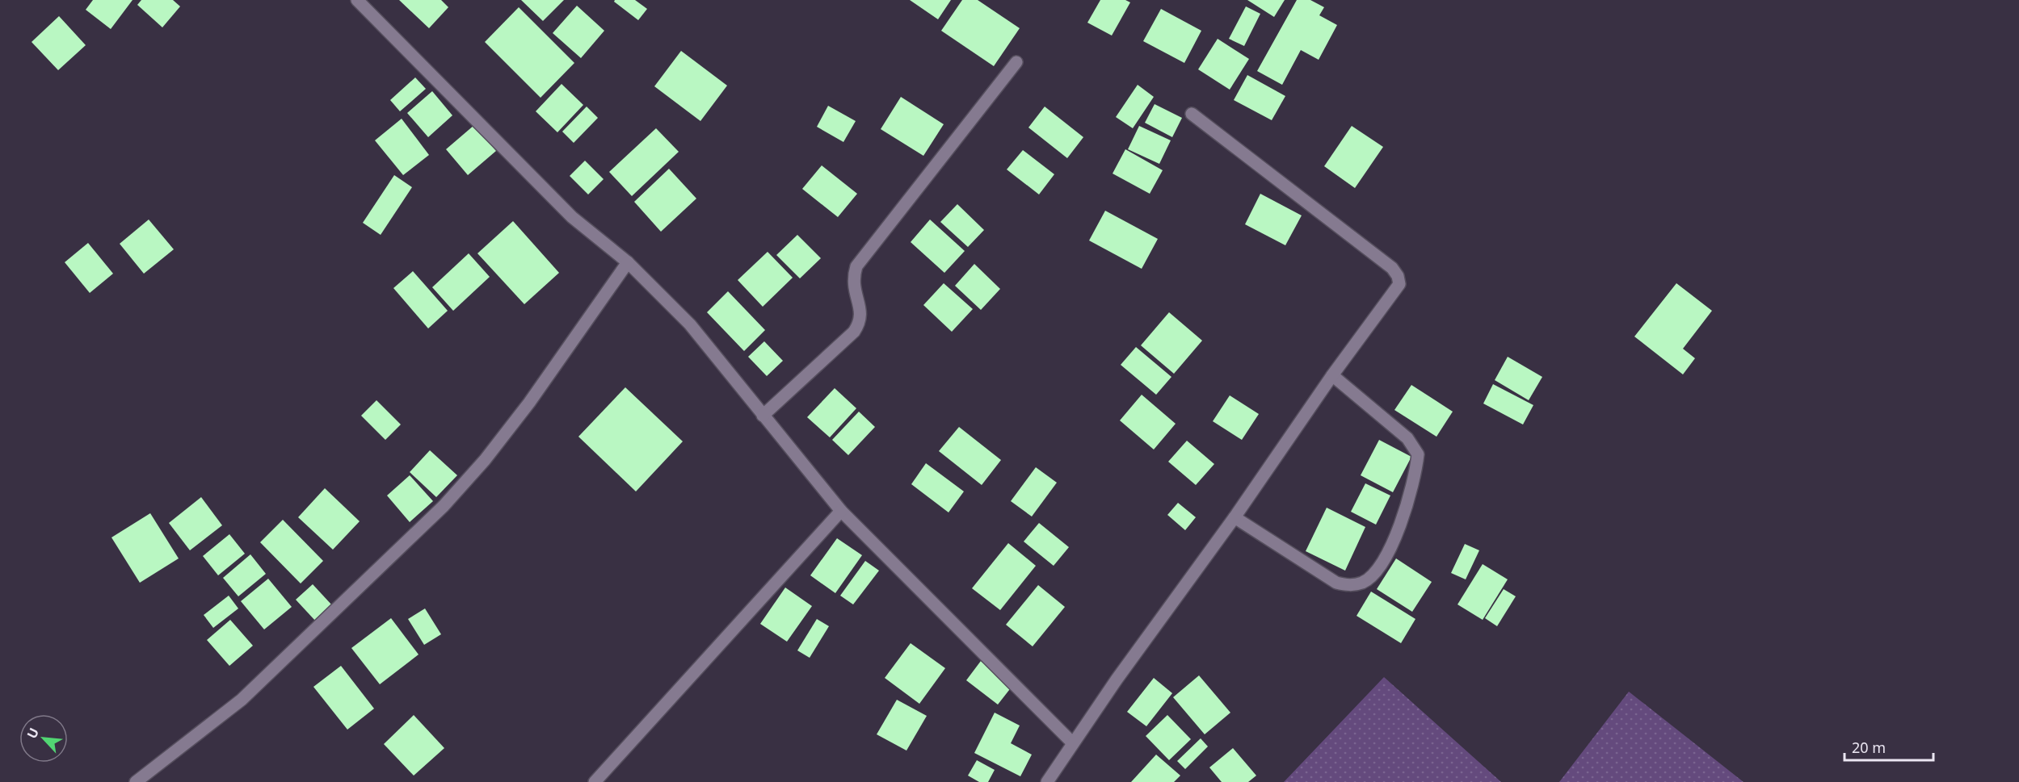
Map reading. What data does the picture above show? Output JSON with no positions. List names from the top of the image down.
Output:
{
  "scale_bar": "20 m",
  "north": "top left"
}
